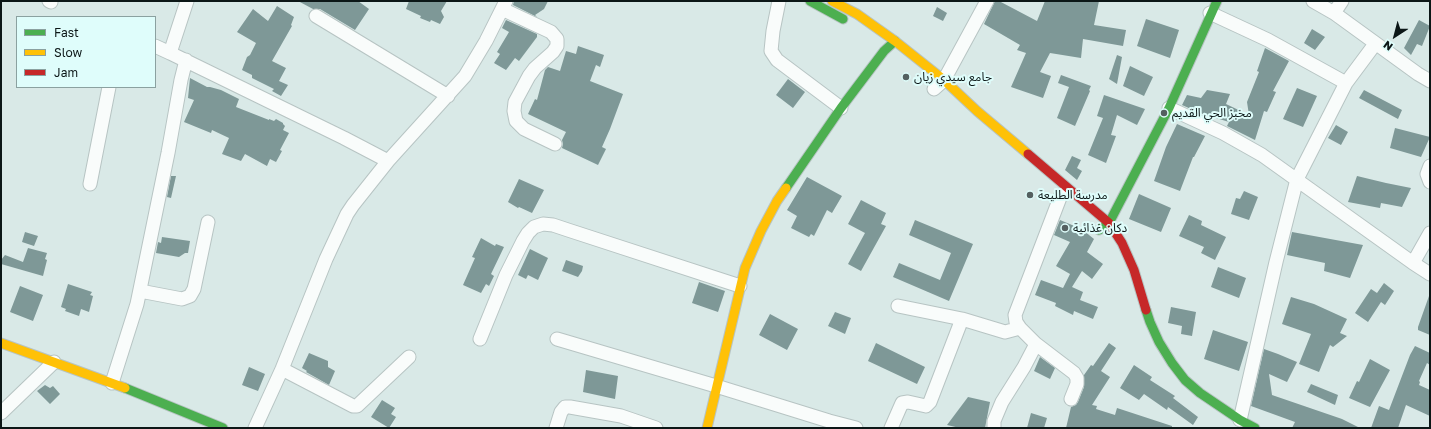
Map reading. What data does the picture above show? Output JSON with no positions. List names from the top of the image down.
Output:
{
  "places": [
    "جامع سيدي زيان",
    "مخبز الحي القديم",
    "مدرسة الطليعة",
    "دكان غذائية"
  ],
  "legend": ["Fast", "Slow", "Jam"],
  "north": "bottom left"
}
